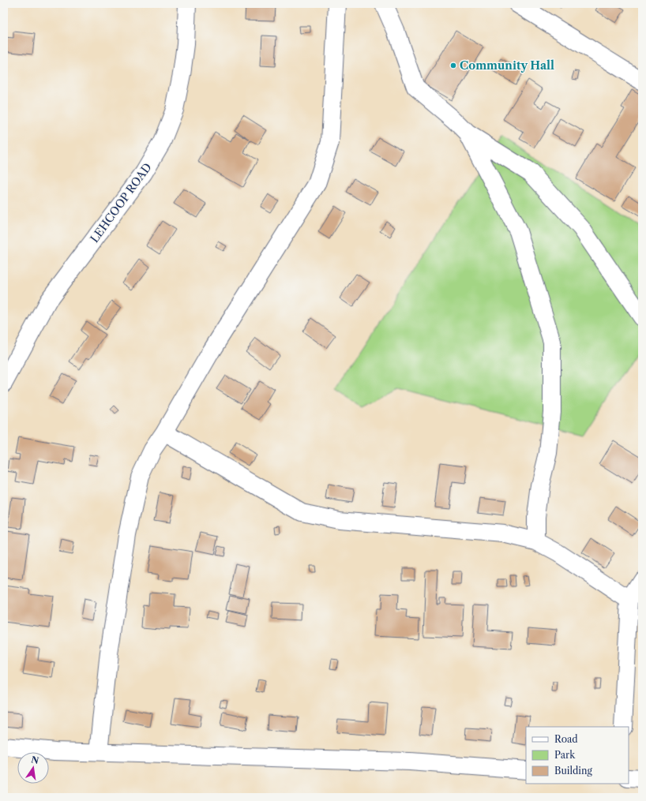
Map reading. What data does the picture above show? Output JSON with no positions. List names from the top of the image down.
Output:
{
  "streets": {
    "street": ["LEHCOOP ROAD"]
  },
  "places": ["Community Hall"],
  "legend": ["Road", "Park", "Building"],
  "north": "top"
}
